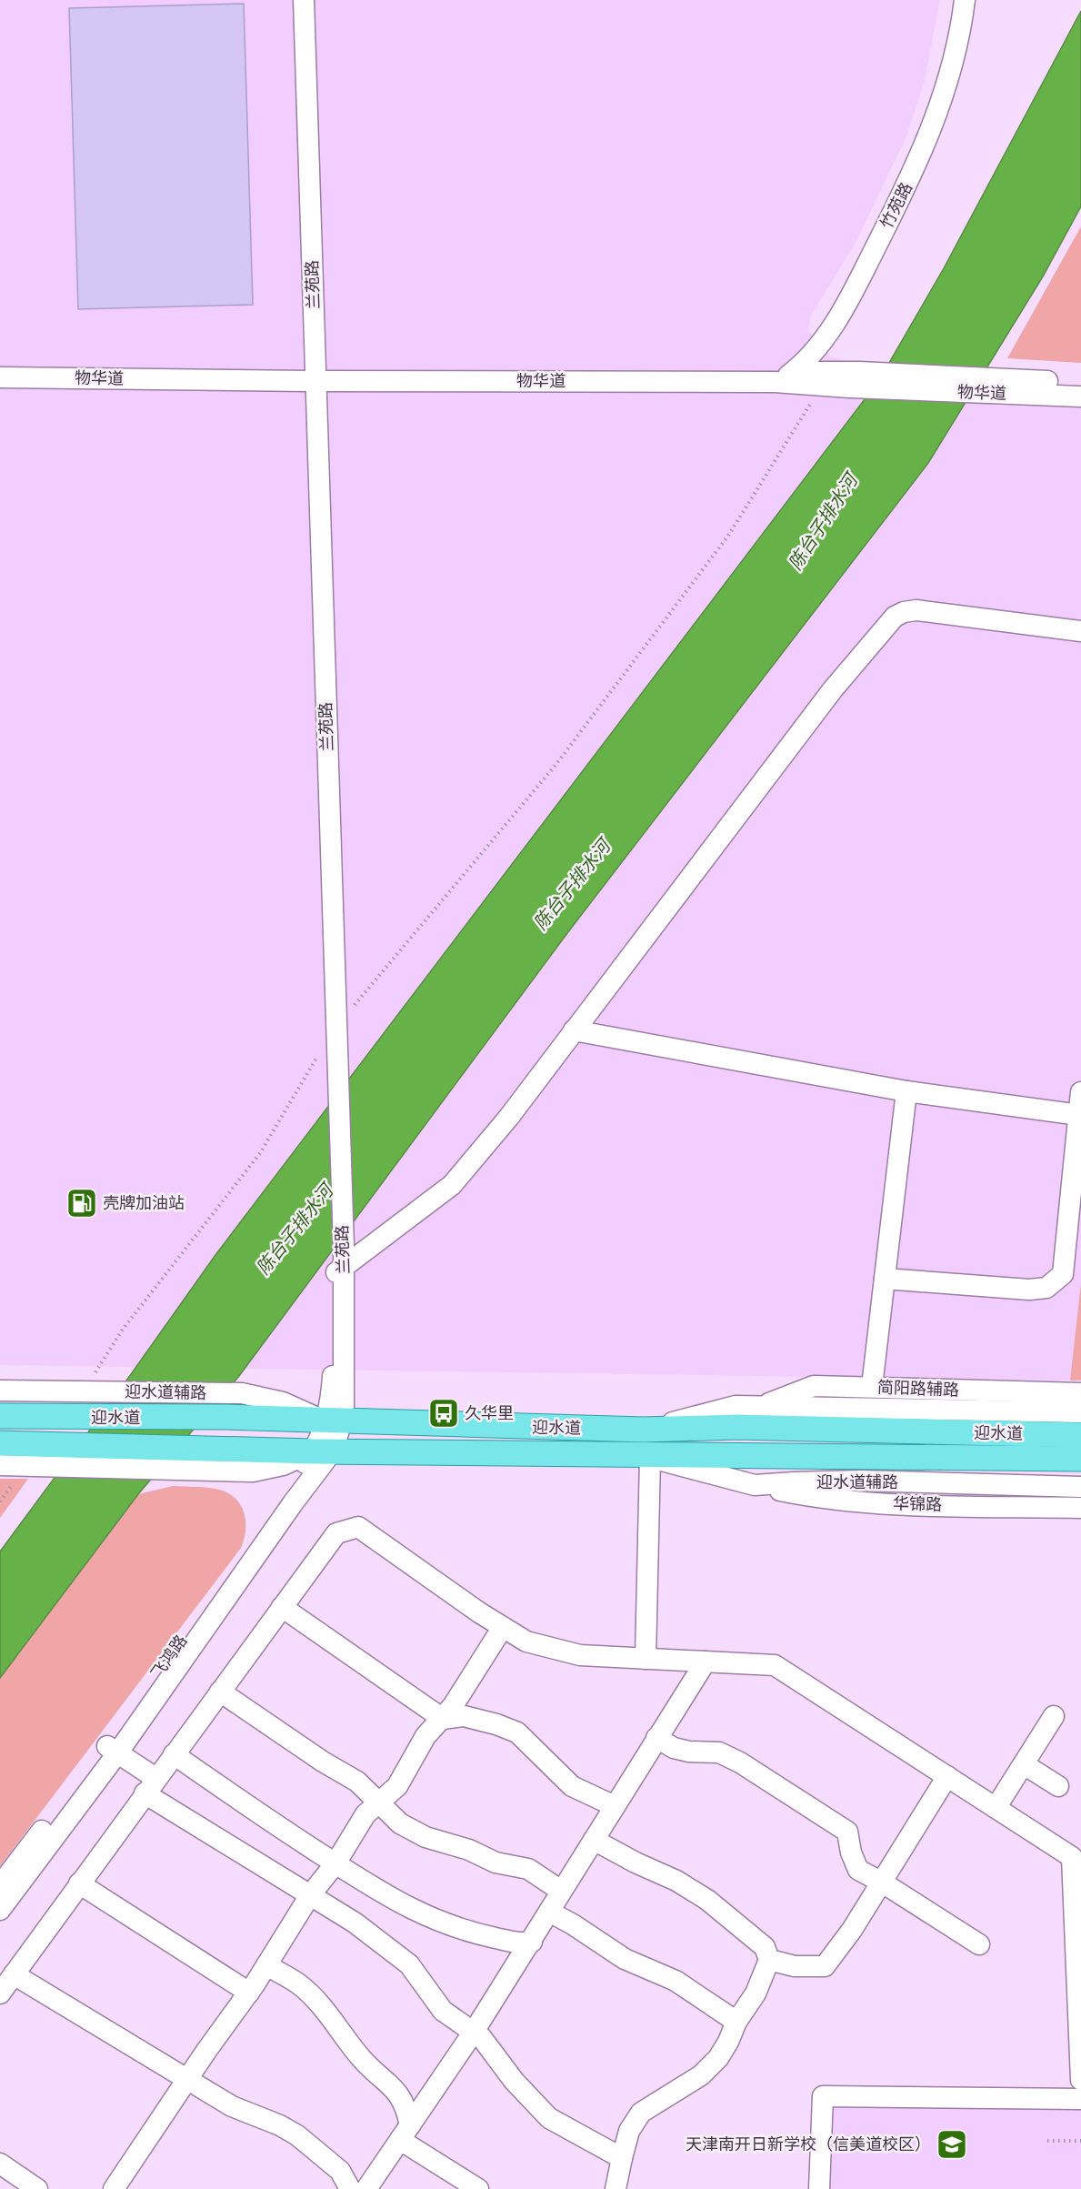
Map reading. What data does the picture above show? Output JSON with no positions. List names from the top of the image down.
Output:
{
  "streets": {
    "main road": ["迎水道"],
    "street": [
      "竹苑路",
      "兰苑路",
      "物华道",
      "简阳路辅路",
      "迎水道辅路",
      "华锦路",
      "飞鸿路"
    ]
  },
  "crossings": [
    ["竹苑路", "物华道"],
    ["兰苑路", "物华道"],
    ["兰苑路", "迎水道辅路"],
    ["兰苑路", "迎水道"],
    ["兰苑路", "飞鸿路"],
    ["迎水道辅路", "迎水道"],
    ["迎水道辅路", "华锦路"],
    ["迎水道辅路", "飞鸿路"],
    ["迎水道", "飞鸿路"]
  ],
  "water": ["陈台子排水河"],
  "places": {
    "fuel station": ["壳牌加油站"],
    "bus stop": ["久华里"],
    "school or university": ["天津南开日新学校（信美道校区）"]
  }
}
